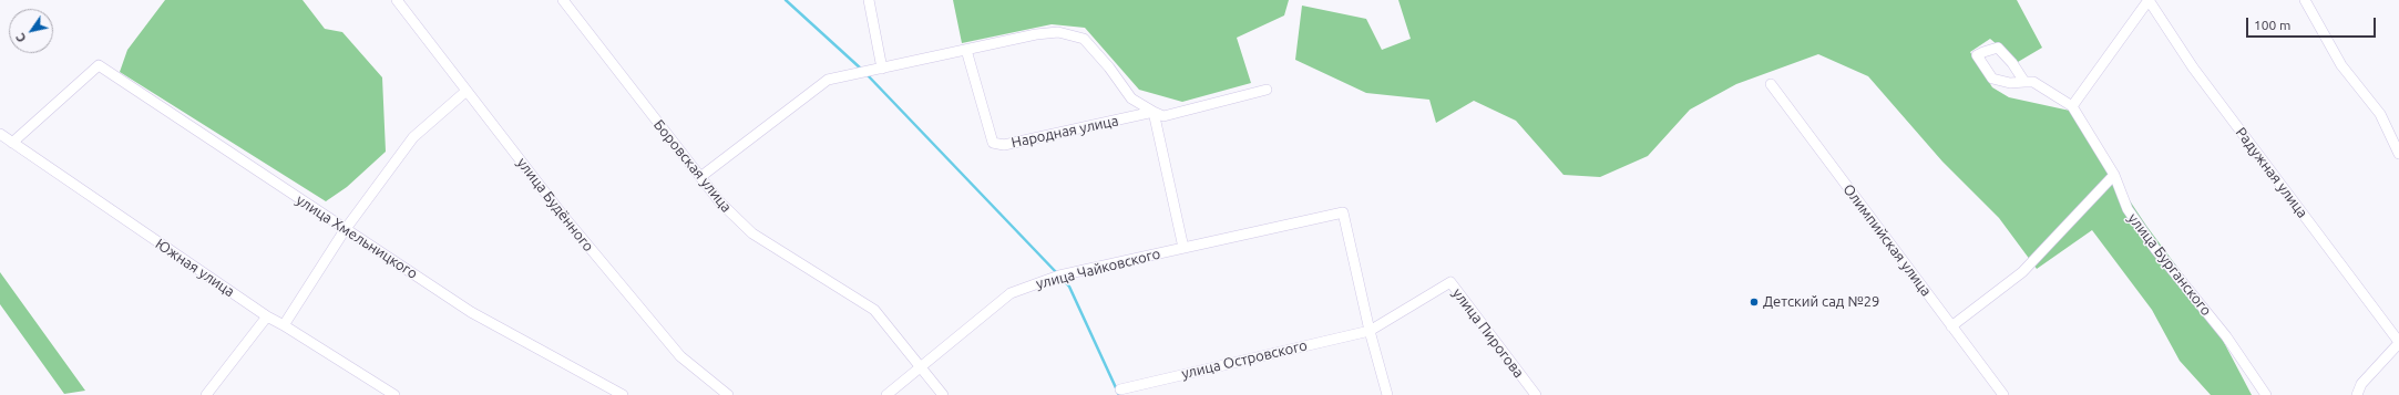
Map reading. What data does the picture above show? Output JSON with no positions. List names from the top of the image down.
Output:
{
  "streets": {
    "street": [
      "Народная улица",
      "Боровская улица",
      "Радужная улица",
      "улица Будённого",
      "улица Хмельницкого",
      "Олимпийская улица",
      "улица Бурганского",
      "Южная улица",
      "улица Чайковского",
      "улица Пирогова",
      "улица Островского"
    ]
  },
  "crossings": [
    ["Народная улица", "Боровская улица"],
    ["Боровская улица", "улица Чайковского"],
    ["улица Хмельницкого", "Южная улица"],
    ["улица Чайковского", "улица Пирогова"],
    ["улица Чайковского", "улица Островского"],
    ["улица Пирогова", "улица Островского"]
  ],
  "places": ["Детский сад №29"],
  "scale_bar": "100 m",
  "north": "bottom left"
}
